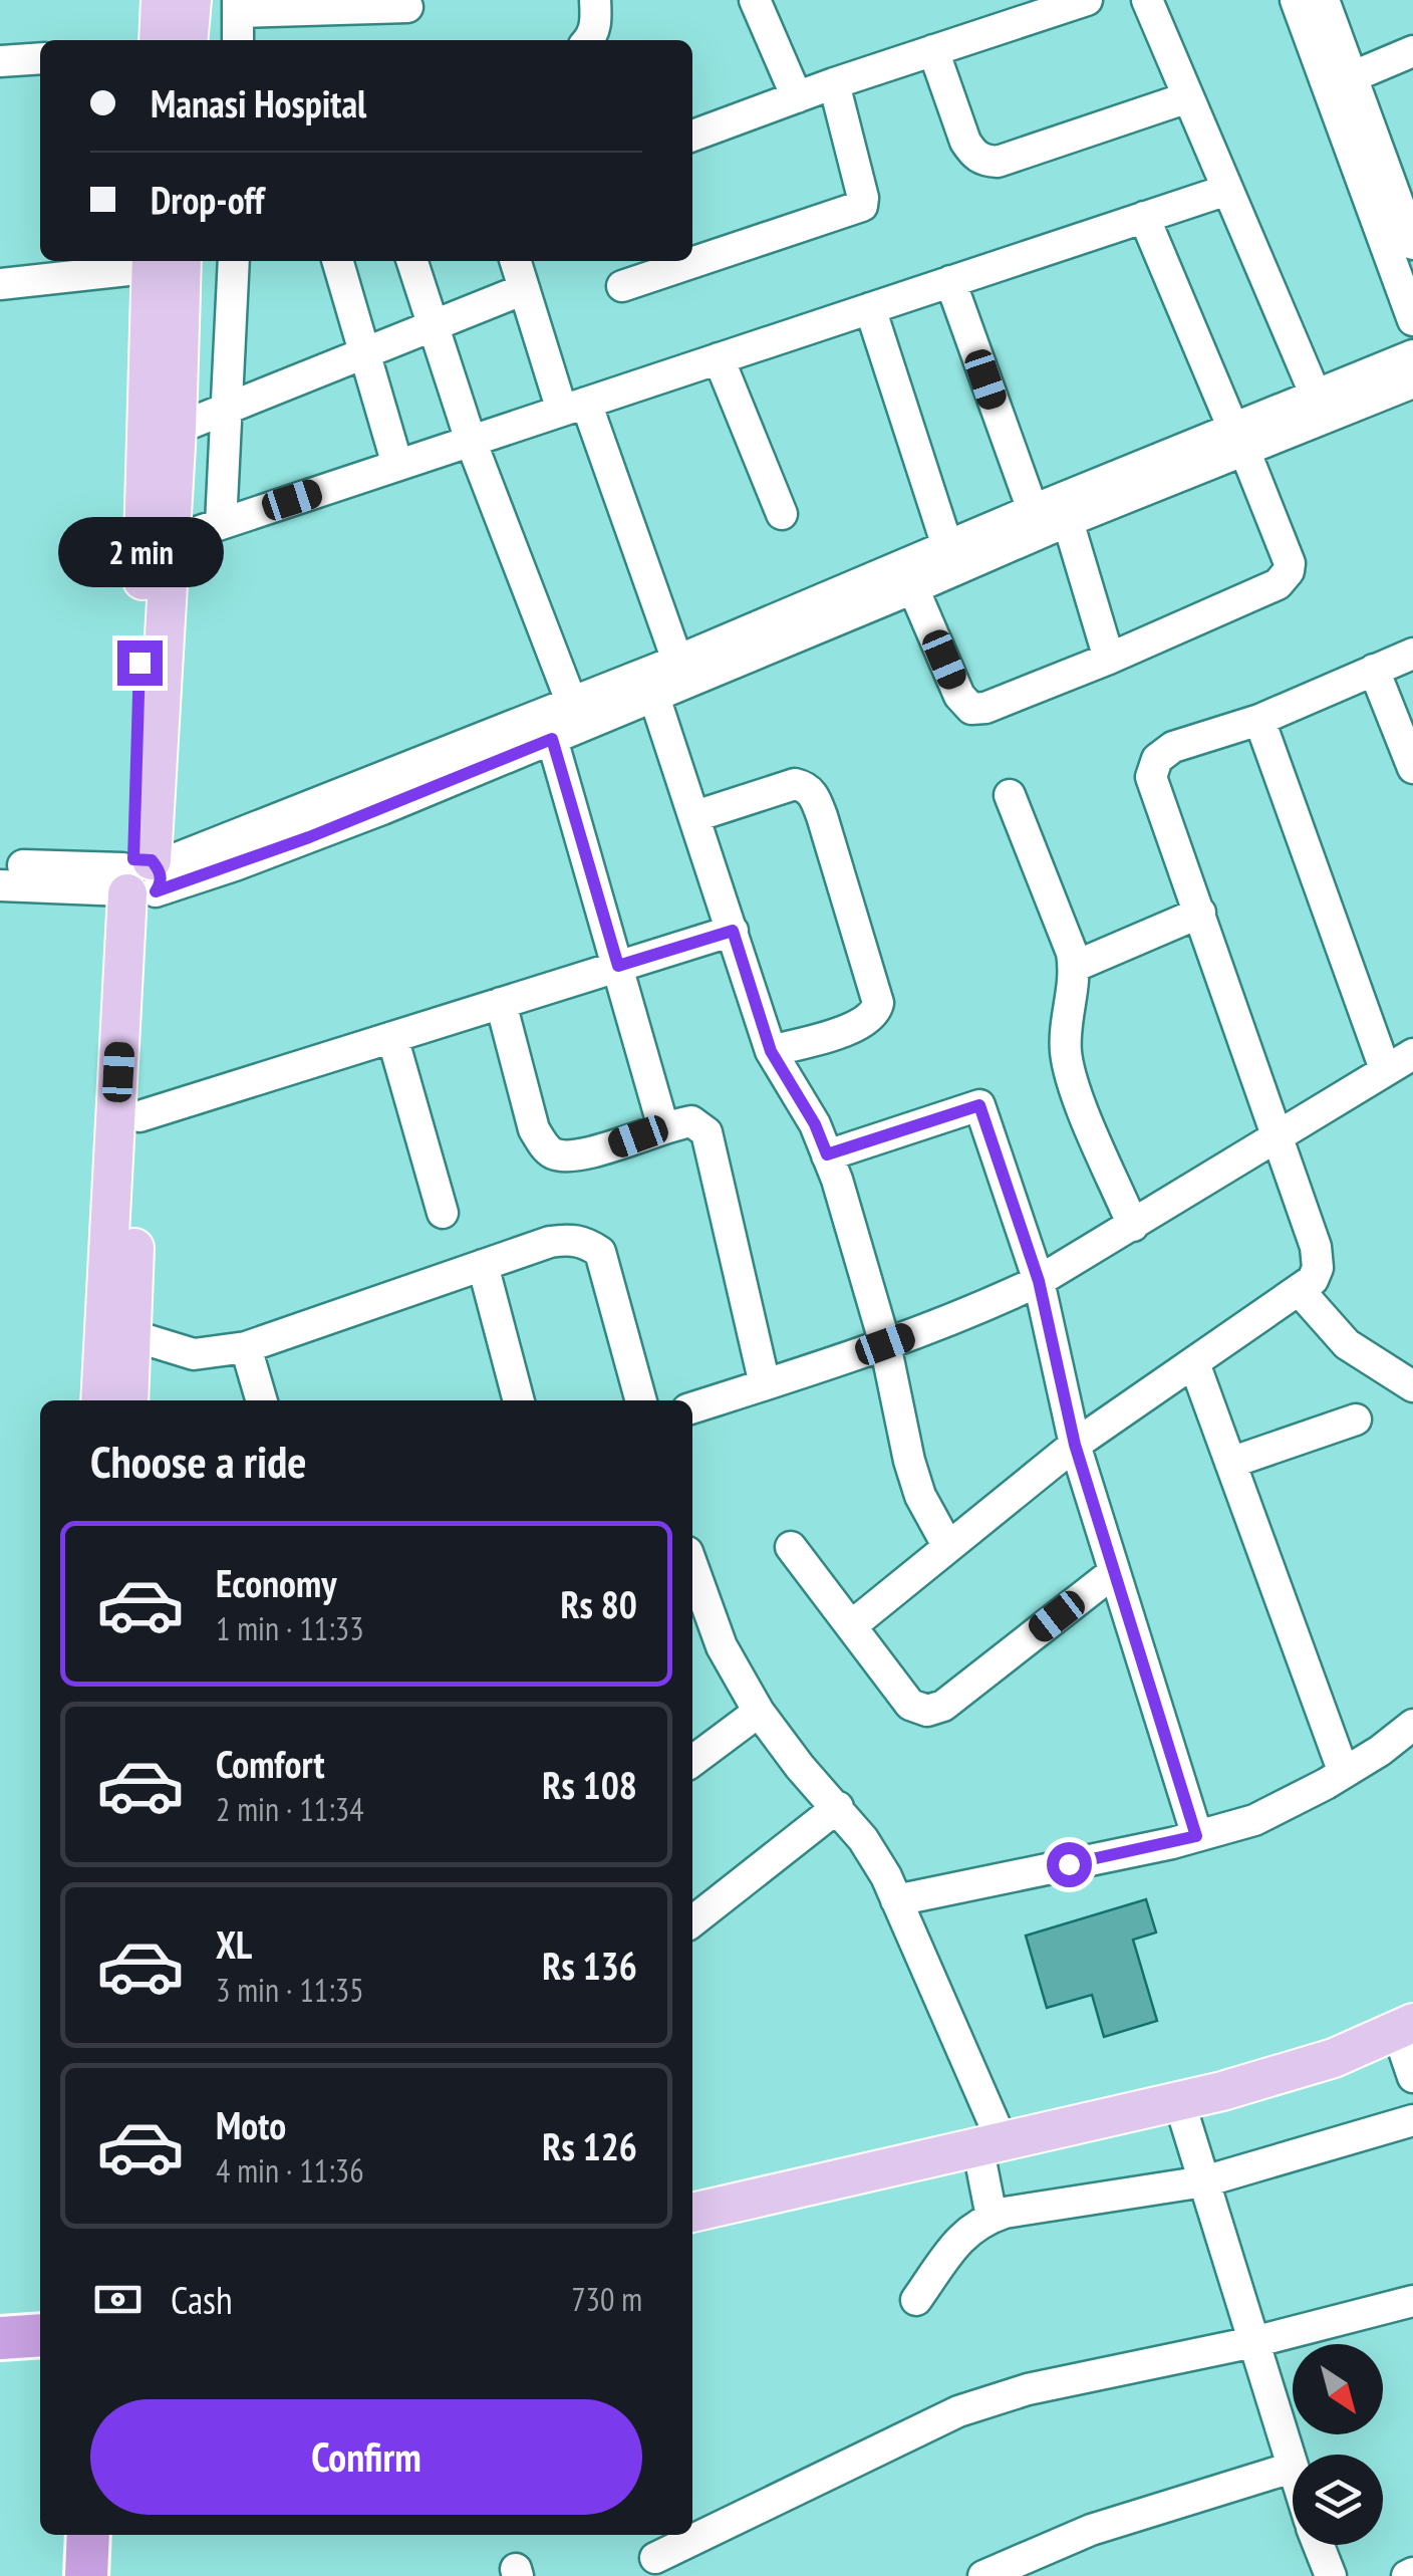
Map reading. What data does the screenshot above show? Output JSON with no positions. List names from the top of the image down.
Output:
{
  "north": "bottom right",
  "page": {
    "banner": ["Manasi Hospital", "Drop-off"],
    "bubble": "2 min",
    "heading": "Choose a ride",
    "list": [
      {
        "name": "Economy",
        "note": "1 min · 11:33",
        "value": "Rs 80"
      },
      {
        "name": "Comfort",
        "note": "2 min · 11:34",
        "value": "Rs 108"
      },
      {
        "name": "XL",
        "note": "3 min · 11:35",
        "value": "Rs 136"
      },
      {
        "name": "Moto",
        "note": "4 min · 11:36",
        "value": "Rs 126"
      }
    ],
    "pay": ["Cash", "730 m"],
    "buttons": "Confirm"
  }
}
